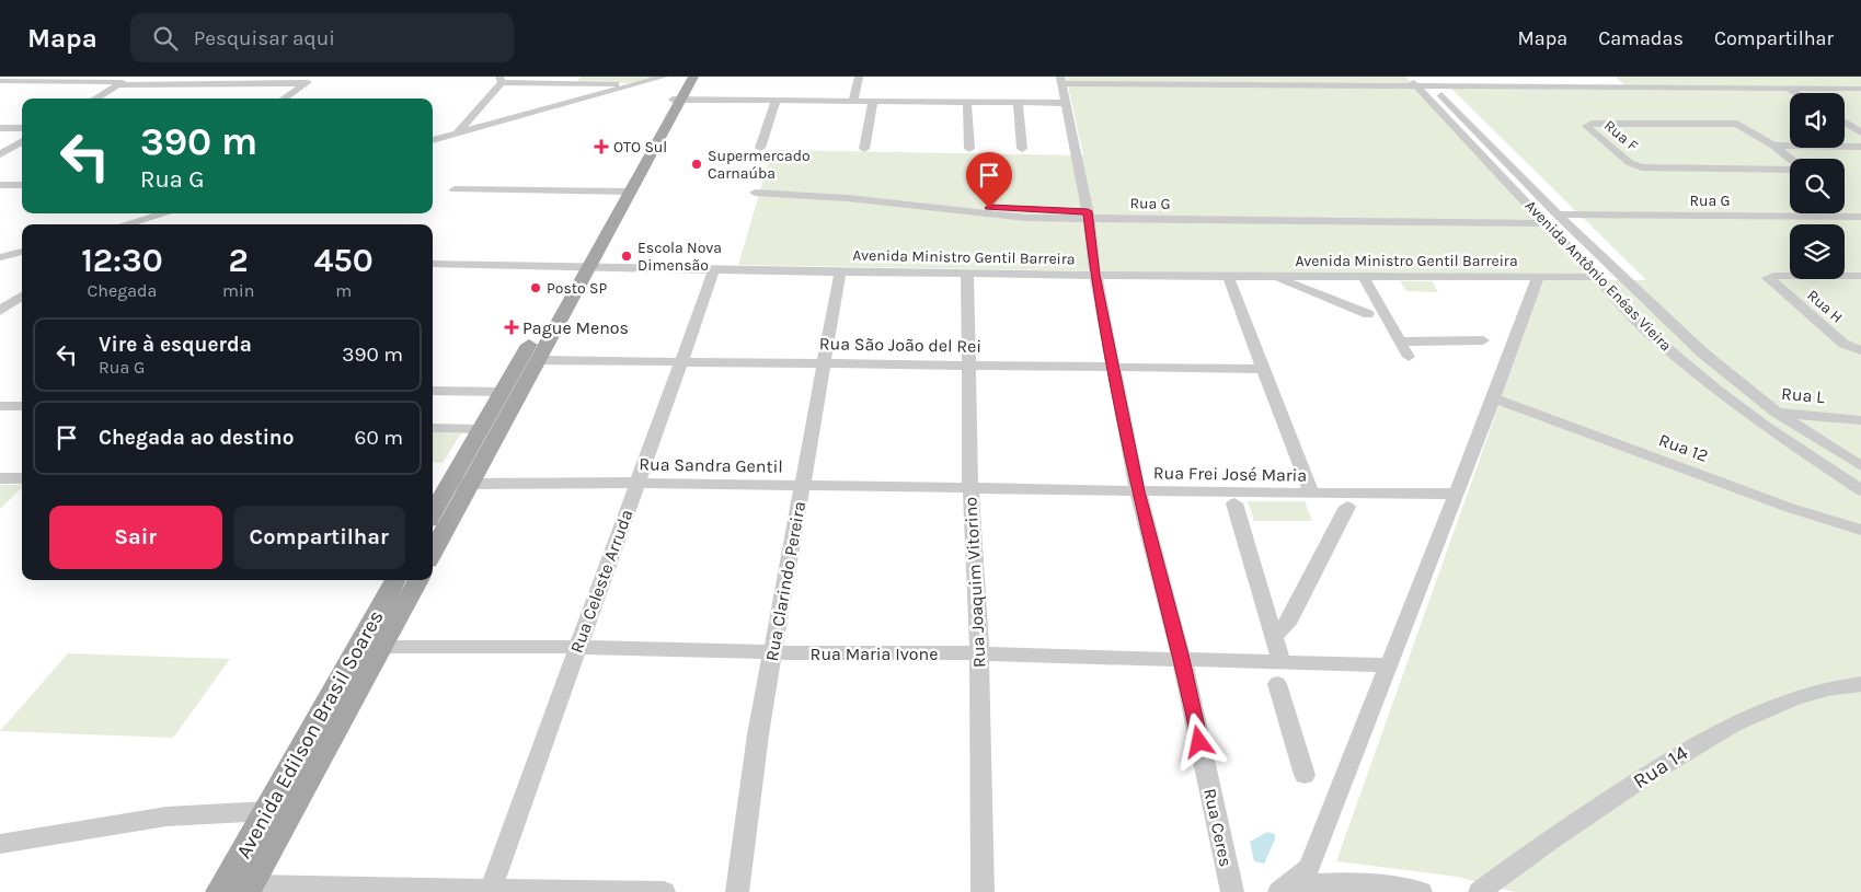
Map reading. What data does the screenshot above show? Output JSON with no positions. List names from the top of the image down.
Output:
{
  "streets": {
    "main road": ["Avenida Edilson Brasil Soares"],
    "street": [
      "Rua F",
      "Rua G",
      "Avenida Ministro Gentil Barreira",
      "Avenida Antônio Enéas Vieira",
      "Rua H",
      "Rua São João del Rei",
      "Rua L",
      "Rua 12",
      "Rua Sandra Gentil",
      "Rua Frei José Maria",
      "Rua Celeste Arruda",
      "Rua Clarindo Pereira",
      "Rua Joaquim Vitorino",
      "Rua Maria Ivone",
      "Rua 14",
      "Rua Ceres"
    ]
  },
  "crossings": [
    ["Rua G", "Avenida Antônio Enéas Vieira"],
    ["Rua G", "Rua Ceres"],
    ["Avenida Ministro Gentil Barreira", "Avenida Antônio Enéas Vieira"],
    ["Avenida Ministro Gentil Barreira", "Rua Celeste Arruda"],
    ["Avenida Ministro Gentil Barreira", "Rua Clarindo Pereira"],
    ["Avenida Ministro Gentil Barreira", "Rua Joaquim Vitorino"],
    ["Avenida Ministro Gentil Barreira", "Rua Ceres"],
    ["Avenida Antônio Enéas Vieira", "Rua L"],
    ["Rua São João del Rei", "Rua Celeste Arruda"],
    ["Rua São João del Rei", "Rua Clarindo Pereira"],
    ["Rua São João del Rei", "Rua Joaquim Vitorino"],
    ["Rua São João del Rei", "Rua Ceres"],
    ["Rua Sandra Gentil", "Rua Frei José Maria"],
    ["Rua Sandra Gentil", "Rua Celeste Arruda"],
    ["Rua Sandra Gentil", "Rua Clarindo Pereira"],
    ["Rua Sandra Gentil", "Rua Joaquim Vitorino"],
    ["Rua Frei José Maria", "Rua Joaquim Vitorino"],
    ["Rua Frei José Maria", "Rua Ceres"],
    ["Rua Celeste Arruda", "Rua Maria Ivone"],
    ["Rua Clarindo Pereira", "Rua Maria Ivone"],
    ["Rua Joaquim Vitorino", "Rua Maria Ivone"],
    ["Rua Maria Ivone", "Avenida Edilson Brasil Soares"],
    ["Rua Maria Ivone", "Rua Ceres"]
  ],
  "places": {
    "health": ["OTO Sul", "Pague Menos"],
    "other": ["Supermercado Carnaúba", "Escola Nova Dimensão", "Posto SP"]
  },
  "page": {
    "header": "Mapa",
    "search": "Pesquisar aqui",
    "nav": ["Mapa", "Camadas", "Compartilhar"],
    "turn": ["390 m", "Rua G"],
    "eta": [
      "12:30",
      "Chegada",
      "2",
      "min",
      "450",
      "m"
    ],
    "list": [
      {
        "name": "Vire à esquerda",
        "note": "Rua G",
        "value": "390 m"
      },
      {
        "name": "Chegada ao destino",
        "value": "60 m"
      }
    ],
    "buttons": ["Sair", "Compartilhar"]
  }
}
